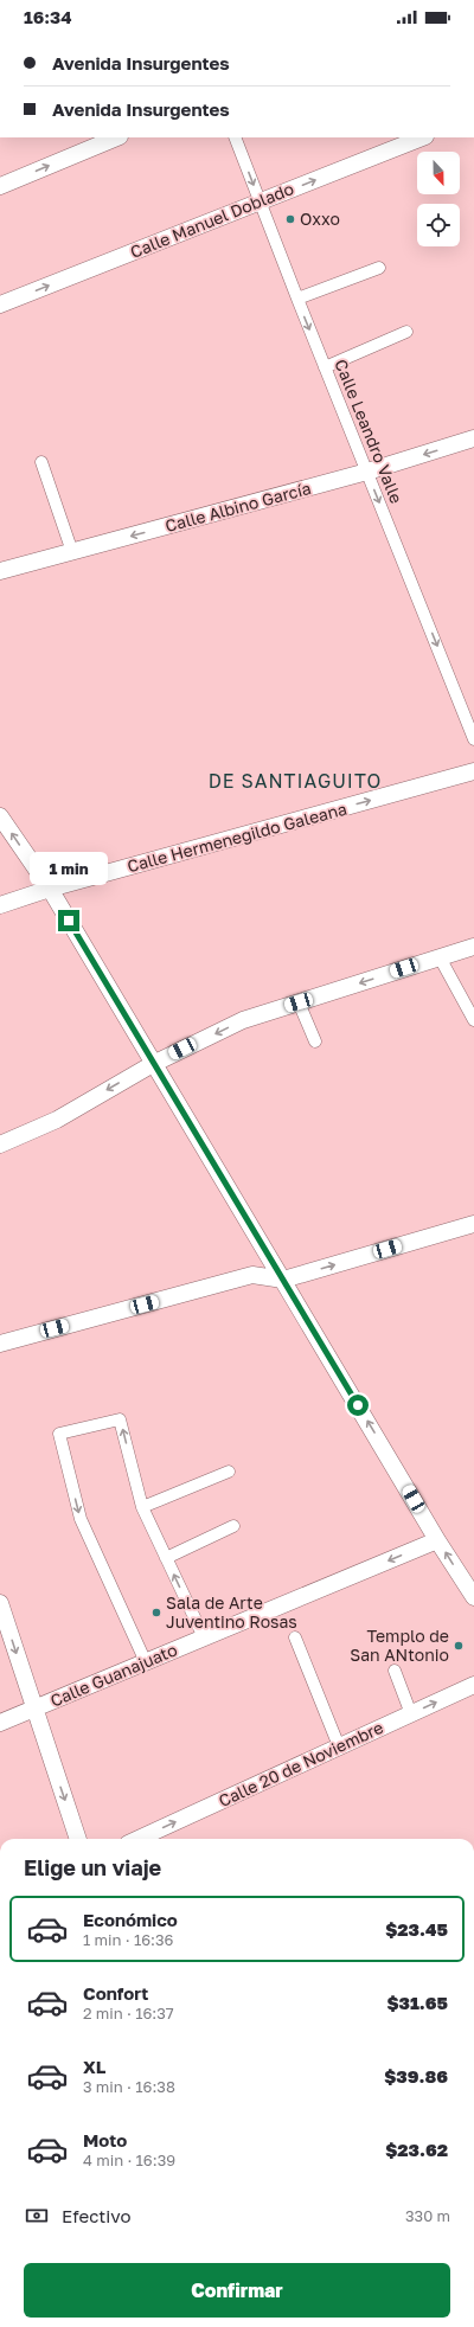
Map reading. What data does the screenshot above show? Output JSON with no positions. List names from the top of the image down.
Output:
{
  "streets": {
    "main road": [
      "Calle Manuel Doblado",
      "Calle Albino García",
      "Calle Hermenegildo Galeana",
      "Calle Guanajuato",
      "Calle 20 de Noviembre"
    ],
    "street": ["Calle Leandro Valle"]
  },
  "crossings": [
    ["Calle Manuel Doblado", "Calle Leandro Valle"],
    ["Calle Leandro Valle", "Calle Albino García"]
  ],
  "one_way": [
    "Calle Manuel Doblado",
    "Calle Leandro Valle",
    "Calle Albino García",
    "Calle Hermenegildo Galeana",
    "Calle Guanajuato",
    "Calle 20 de Noviembre"
  ],
  "districts": ["DE SANTIAGUITO"],
  "places": ["Oxxo", "Sala de Arte Juventino Rosas", "Templo de San ANtonio"],
  "north": "bottom",
  "page": {
    "status": "16:34",
    "banner": ["Avenida Insurgentes", "Avenida Insurgentes"],
    "bubble": "1 min",
    "heading": "Elige un viaje",
    "list": [
      {
        "name": "Económico",
        "note": "1 min · 16:36",
        "value": "$23.45"
      },
      {
        "name": "Confort",
        "note": "2 min · 16:37",
        "value": "$31.65"
      },
      {
        "name": "XL",
        "note": "3 min · 16:38",
        "value": "$39.86"
      },
      {
        "name": "Moto",
        "note": "4 min · 16:39",
        "value": "$23.62"
      }
    ],
    "pay": ["Efectivo", "330 m"],
    "buttons": "Confirmar"
  }
}
